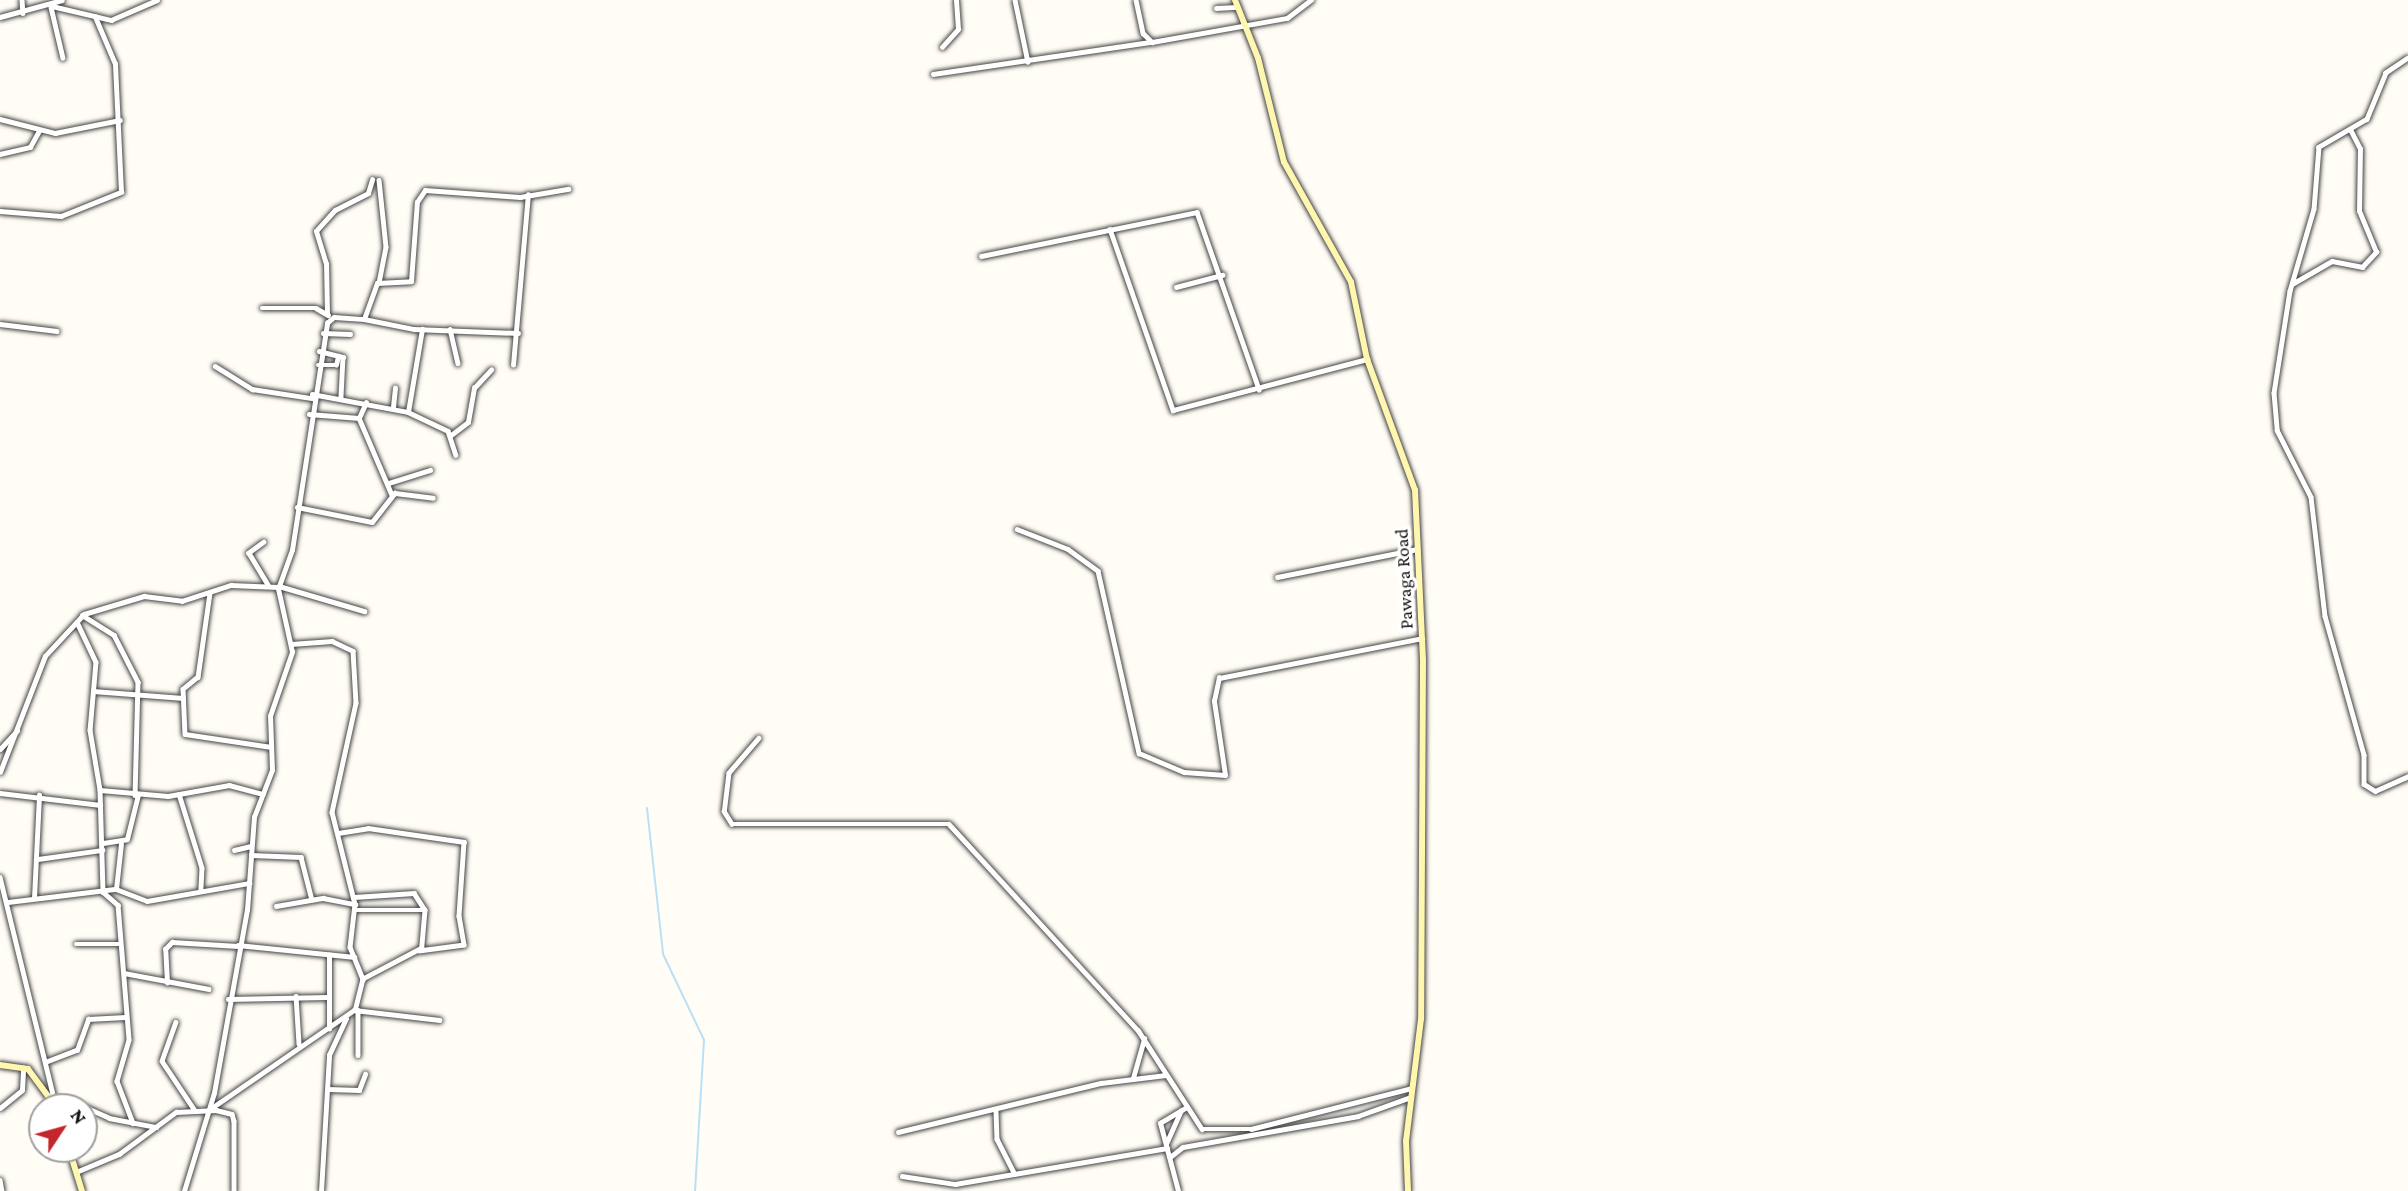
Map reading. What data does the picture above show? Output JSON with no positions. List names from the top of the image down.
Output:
{
  "streets": {
    "main road": ["Pawaga Road"]
  },
  "north": "top right"
}
